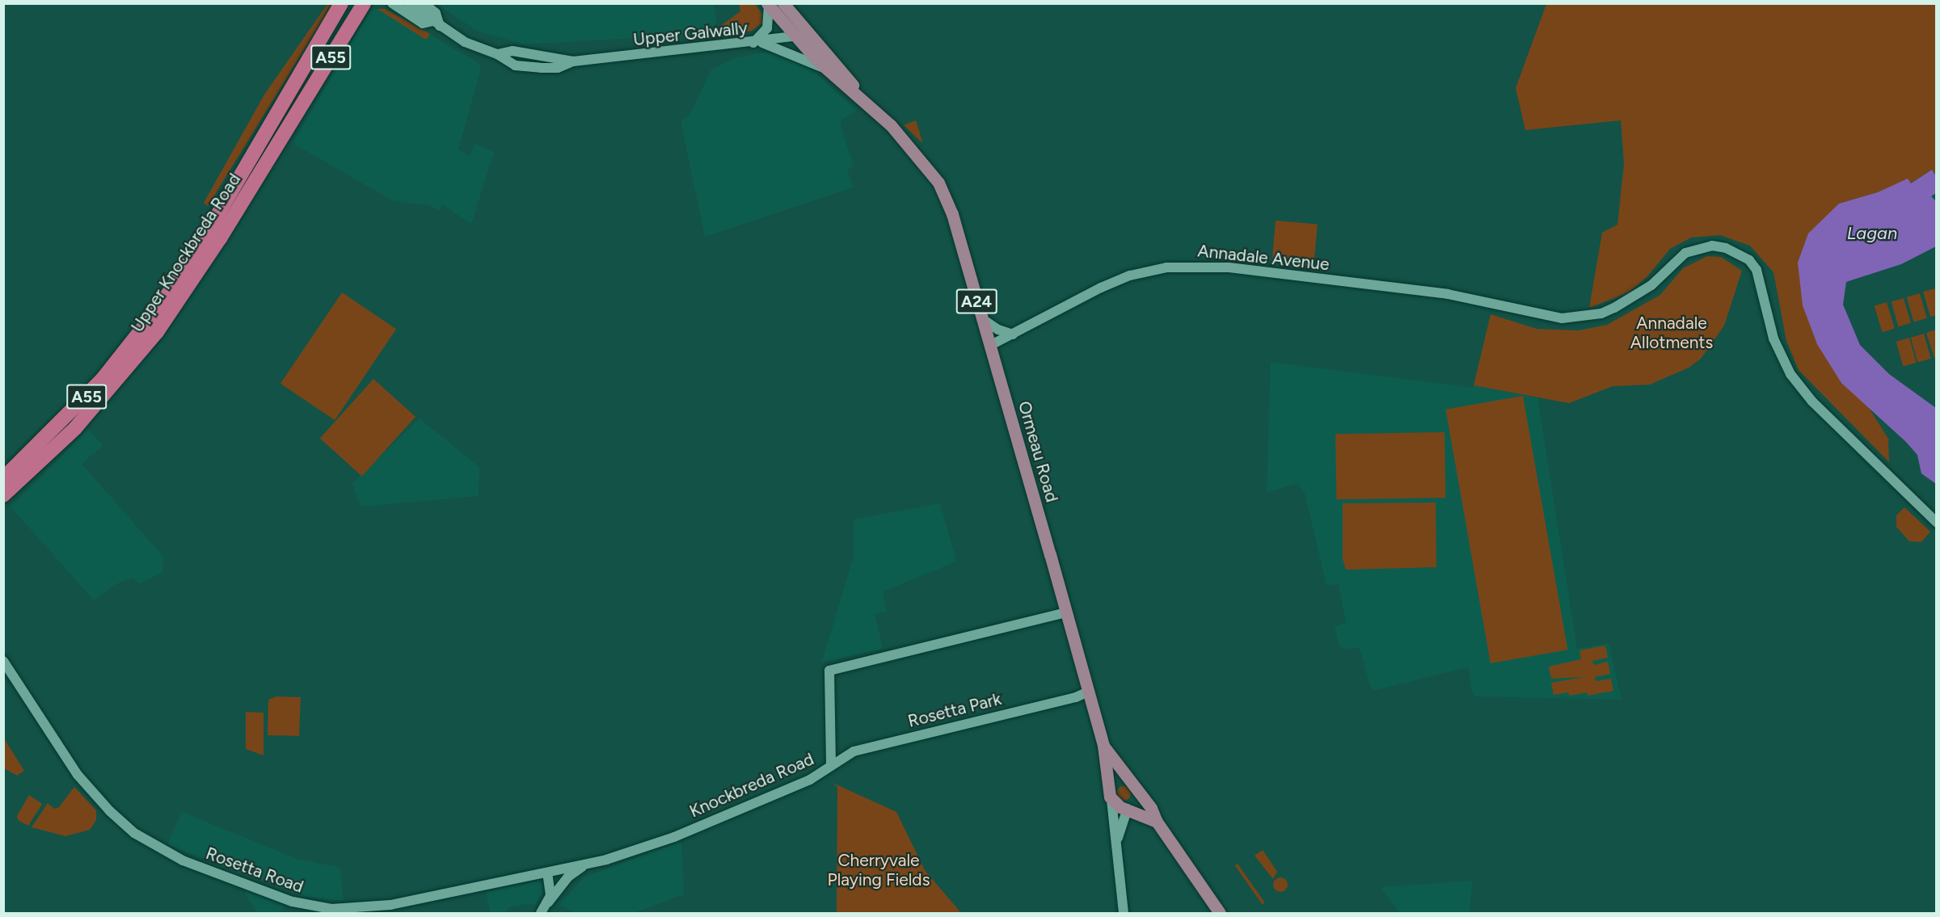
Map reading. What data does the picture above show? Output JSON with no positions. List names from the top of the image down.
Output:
{
  "streets": {
    "highway": ["A55", "Upper Knockbreda Road"],
    "main road": ["A24", "Ormeau Road"],
    "street": [
      "Upper Galwally",
      "Annadale Avenue",
      "Rosetta Park",
      "Knockbreda Road",
      "Rosetta Road"
    ]
  },
  "crossings": [
    ["Upper Galwally", "A24"],
    ["Annadale Avenue", "Ormeau Road"],
    ["A24", "Ormeau Road"],
    ["Ormeau Road", "Rosetta Park"],
    ["Ormeau Road", "Knockbreda Road"],
    ["Rosetta Park", "Knockbreda Road"],
    ["Knockbreda Road", "Rosetta Road"]
  ],
  "water": ["Lagan"],
  "parks": ["Annadale Allotments", "Cherryvale Playing Fields"]
}
